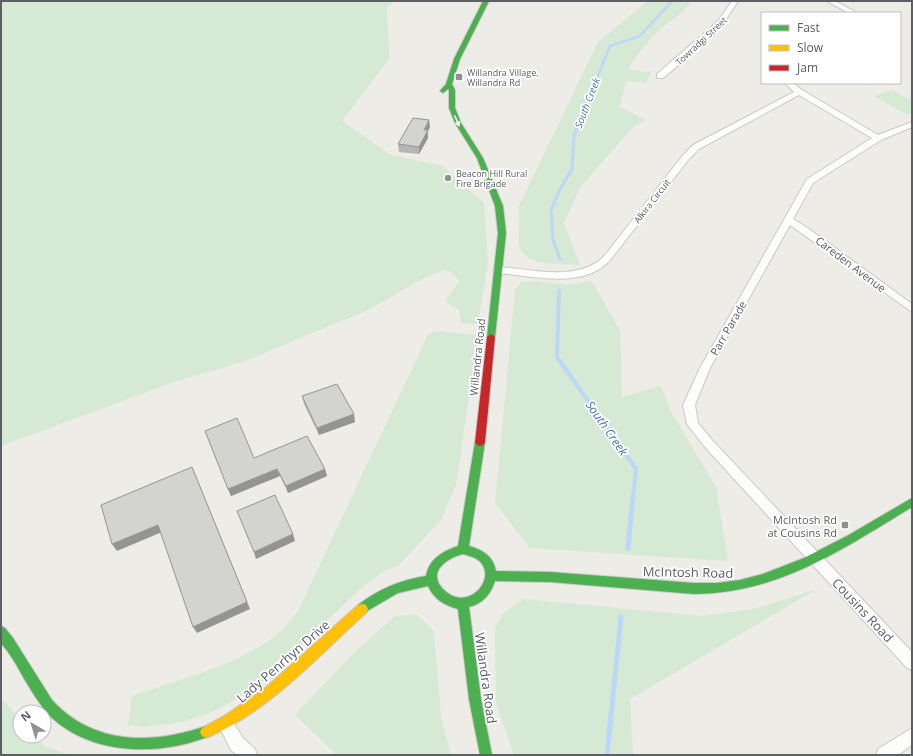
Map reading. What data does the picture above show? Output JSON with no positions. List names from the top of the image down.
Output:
{
  "streets": {
    "main road": ["Willandra Road", "McIntosh Road", "Lady Penrhyn Drive"],
    "street": [
      "Towradgi Street",
      "Alkira Circuit",
      "Careden Avenue",
      "Parr Parade",
      "Cousins Road"
    ]
  },
  "crossings": [
    ["Alkira Circuit", "Willandra Road"],
    ["Careden Avenue", "Parr Parade"],
    ["Parr Parade", "McIntosh Road"],
    ["Parr Parade", "Cousins Road"],
    ["Willandra Road", "McIntosh Road"],
    ["Willandra Road", "Lady Penrhyn Drive"],
    ["McIntosh Road", "Cousins Road"],
    ["McIntosh Road", "Lady Penrhyn Drive"]
  ],
  "water": ["South Creek"],
  "places": {
    "transit": ["Willandra Village, Willandra Rd", "McIntosh Rd at Cousins Rd"],
    "other": ["Beacon Hill Rural Fire Brigade"]
  },
  "legend": ["Fast", "Slow", "Jam"],
  "north": "top left"
}
